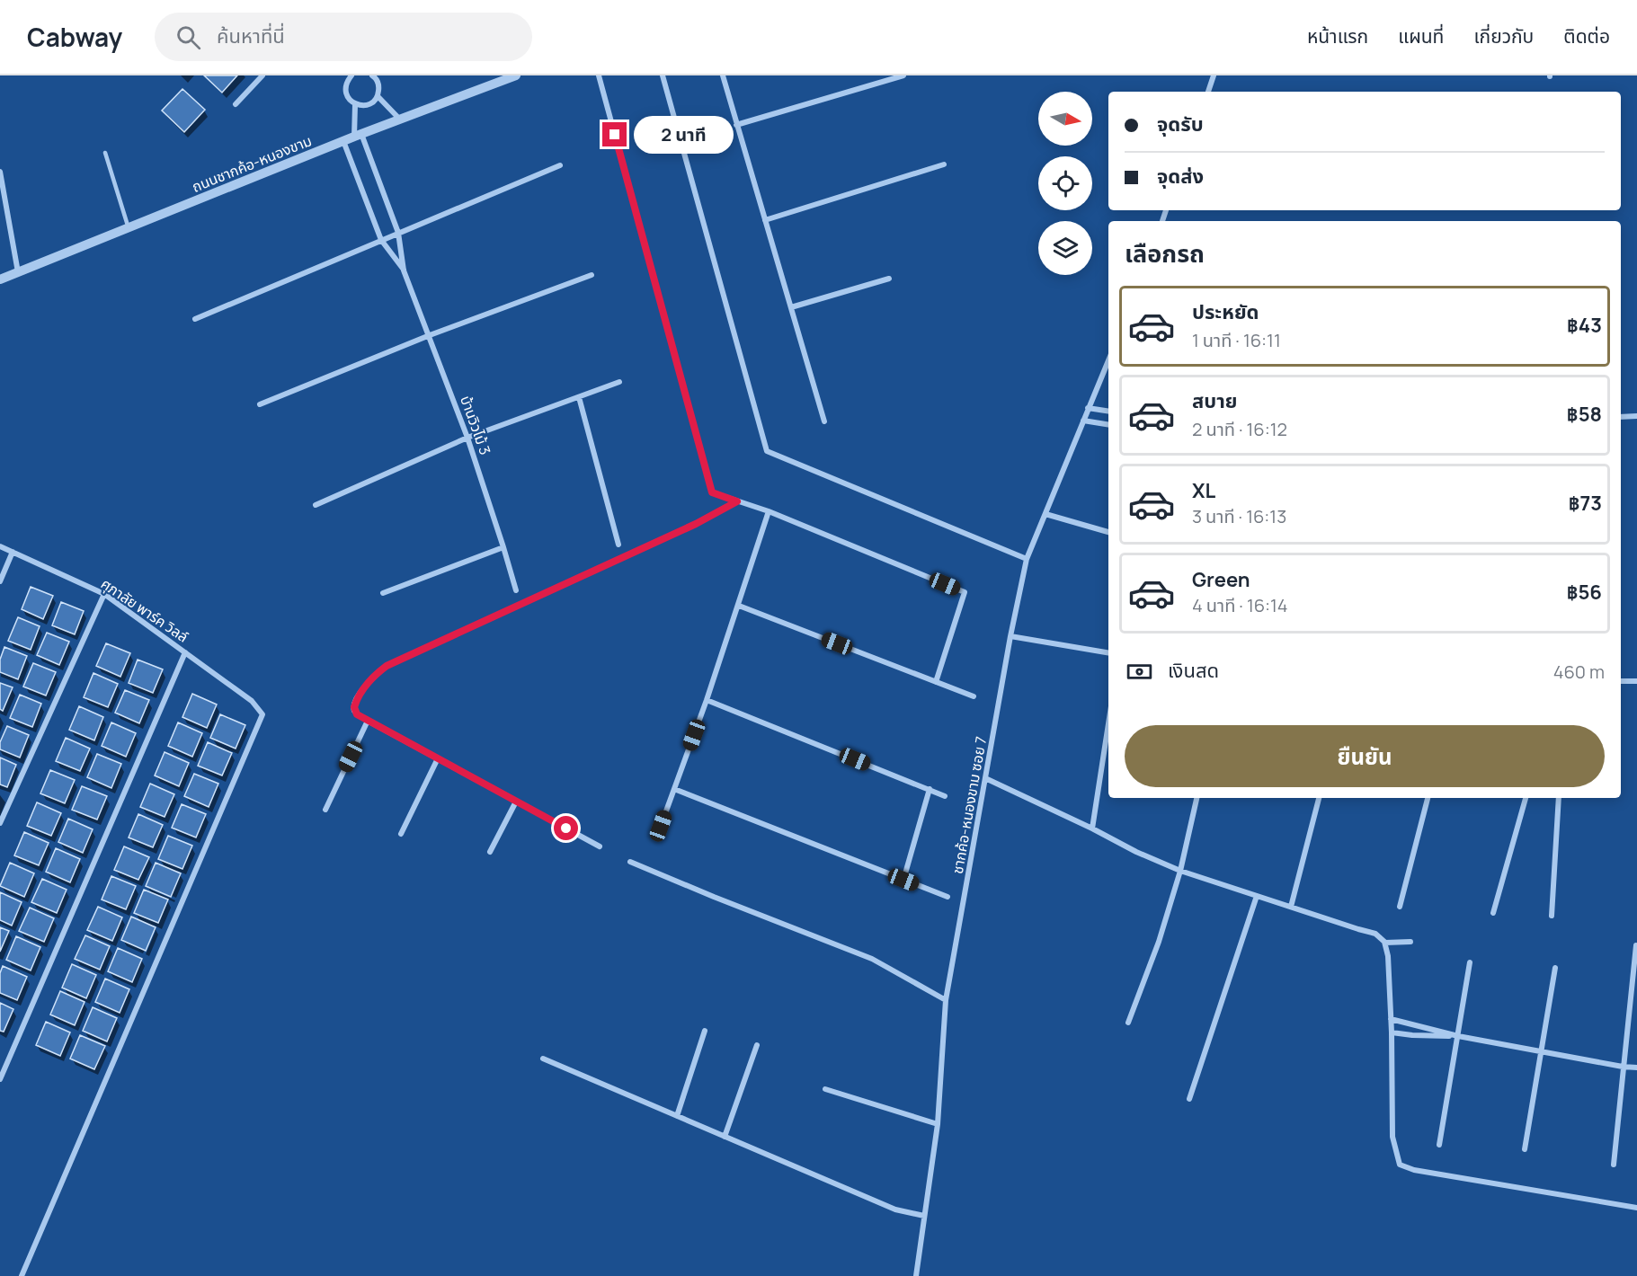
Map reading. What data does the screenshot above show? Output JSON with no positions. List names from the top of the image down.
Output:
{
  "streets": {
    "street": [
      "ถนนชากค้อ-หนองขาม",
      "บ้านวิวไม้ 3",
      "ศุภาลัย พาร์ค วิลล์",
      "ชากค้อ-หนองขาม ซอย 7"
    ]
  },
  "crossings": [
    ["ถนนชากค้อ-หนองขาม", "บ้านวิวไม้ 3"]
  ],
  "north": "right",
  "page": {
    "header": "Cabway",
    "search": "ค้นหาที่นี่",
    "nav": [
      "หน้าแรก",
      "แผนที่",
      "เกี่ยวกับ",
      "ติดต่อ"
    ],
    "banner": ["จุดรับ", "จุดส่ง"],
    "bubble": "2 นาที",
    "heading": "เลือกรถ",
    "list": [
      {
        "name": "ประหยัด",
        "note": "1 นาที · 16:11",
        "value": "฿43"
      },
      {
        "name": "สบาย",
        "note": "2 นาที · 16:12",
        "value": "฿58"
      },
      {
        "name": "XL",
        "note": "3 นาที · 16:13",
        "value": "฿73"
      },
      {
        "name": "Green",
        "note": "4 นาที · 16:14",
        "value": "฿56"
      }
    ],
    "pay": ["เงินสด", "460 m"],
    "buttons": "ยืนยัน"
  }
}
